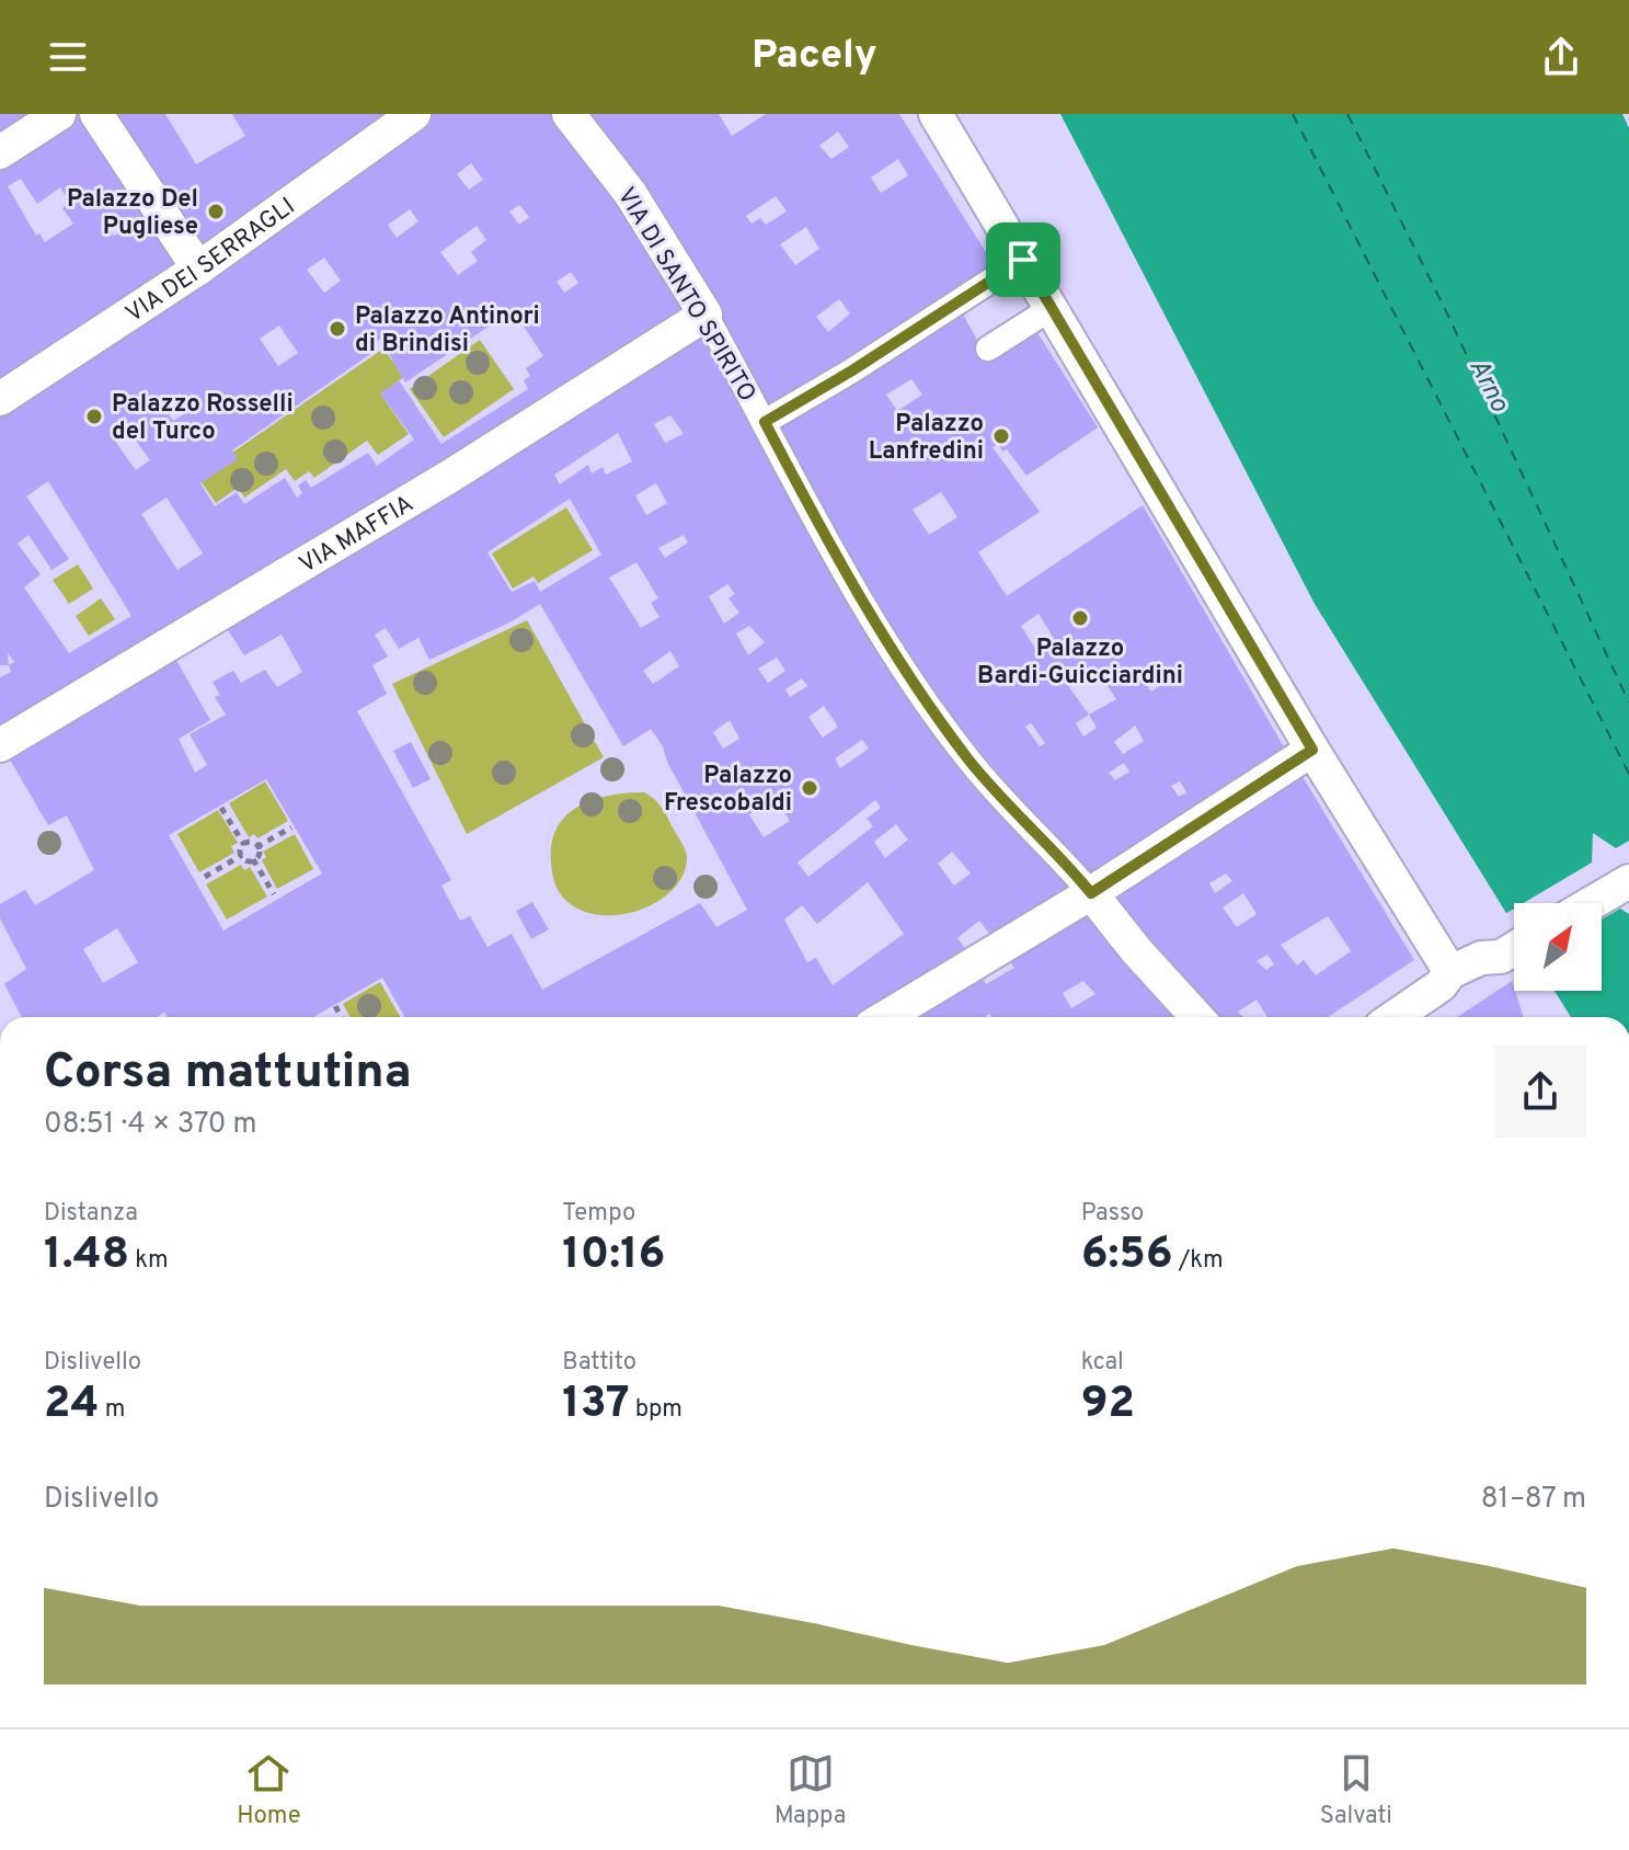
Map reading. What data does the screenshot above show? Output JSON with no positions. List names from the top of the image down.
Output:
{
  "streets": {
    "street": ["VIA DEI SERRAGLI", "VIA DI SANTO SPIRITO", "VIA MAFFIA"]
  },
  "crossings": [
    ["VIA DI SANTO SPIRITO", "VIA MAFFIA"]
  ],
  "water": ["Arno"],
  "places": [
    "Palazzo Del Pugliese",
    "Palazzo Antinori di Brindisi",
    "Palazzo Rosselli del Turco",
    "Palazzo Lanfredini",
    "Palazzo Bardi-Guicciardini",
    "Palazzo Frescobaldi"
  ],
  "north": "top right",
  "page": {
    "header": "Pacely",
    "heading": ["Corsa mattutina", "08:51 · 4 × 370 m"],
    "stats": [
      ["Distanza", "1.48 km"],
      ["Tempo", "10:16"],
      ["Passo", "6:56 /km"],
      ["Dislivello", "24 m"],
      ["Battito", "137 bpm"],
      ["kcal", "92"]
    ],
    "chart": ["Dislivello", "81–87 m"],
    "tabs": ["Home", "Mappa", "Salvati"]
  }
}
